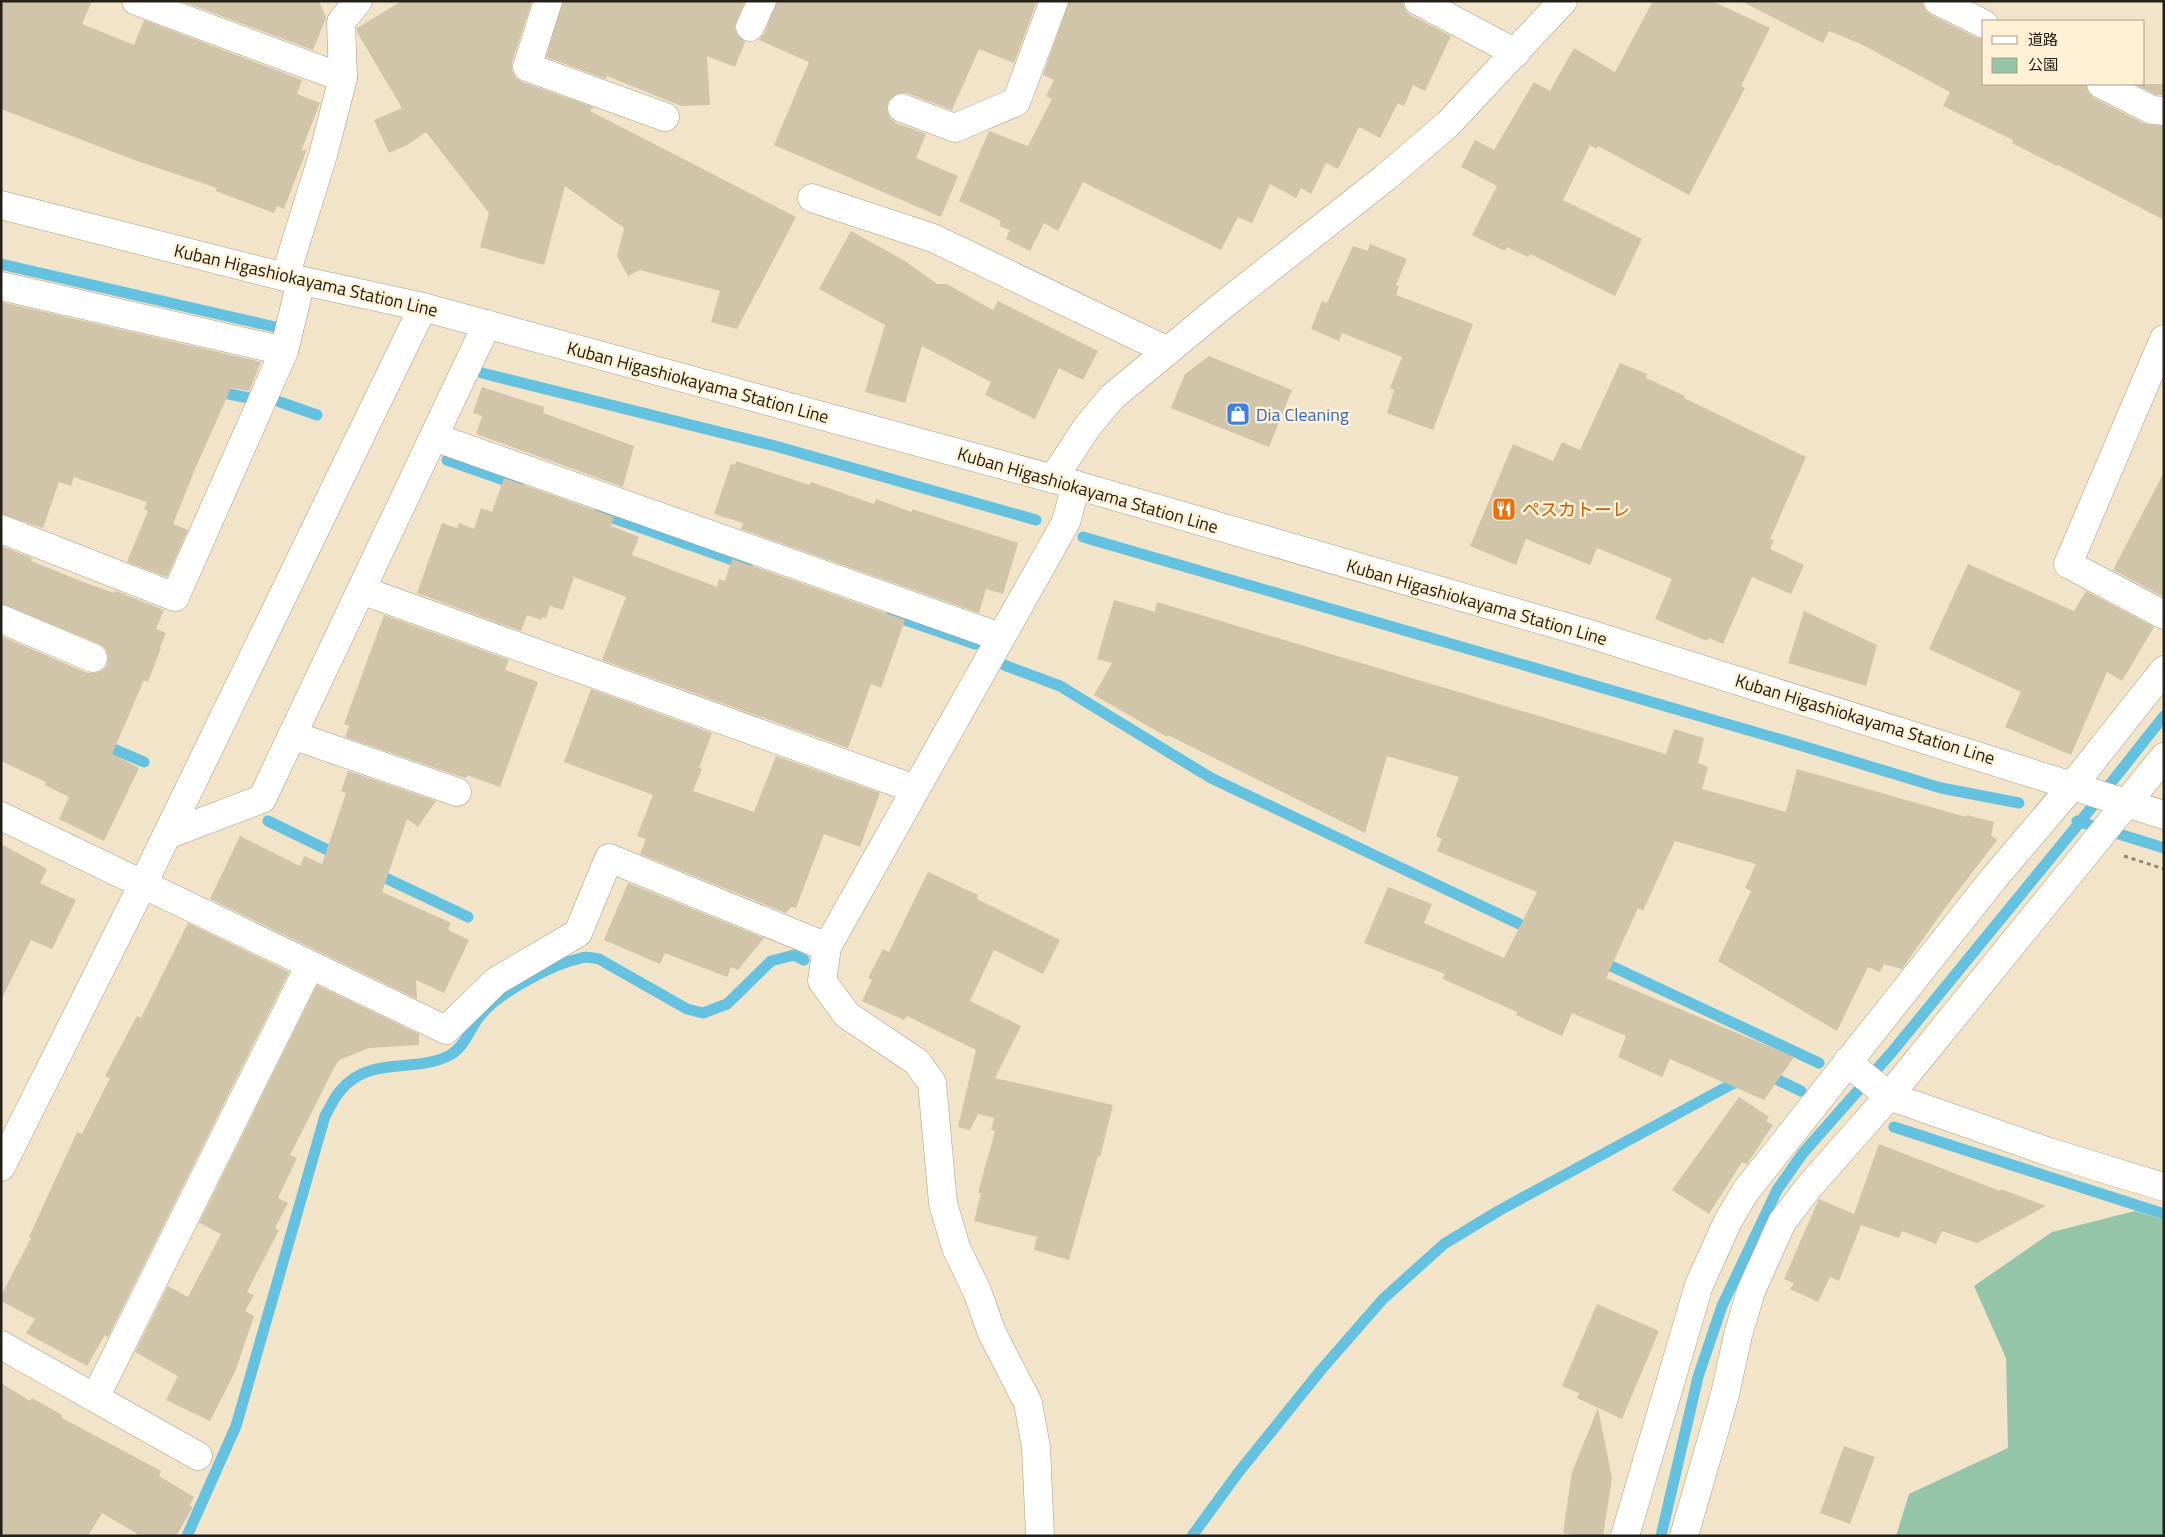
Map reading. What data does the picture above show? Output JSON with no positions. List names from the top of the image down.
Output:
{
  "streets": {
    "street": ["Kuban Higashiokayama Station Line"]
  },
  "places": {
    "shop": ["Dia Cleaning"],
    "restaurant": ["ペスカトーレ"]
  },
  "legend": ["道路", "公園"]
}
